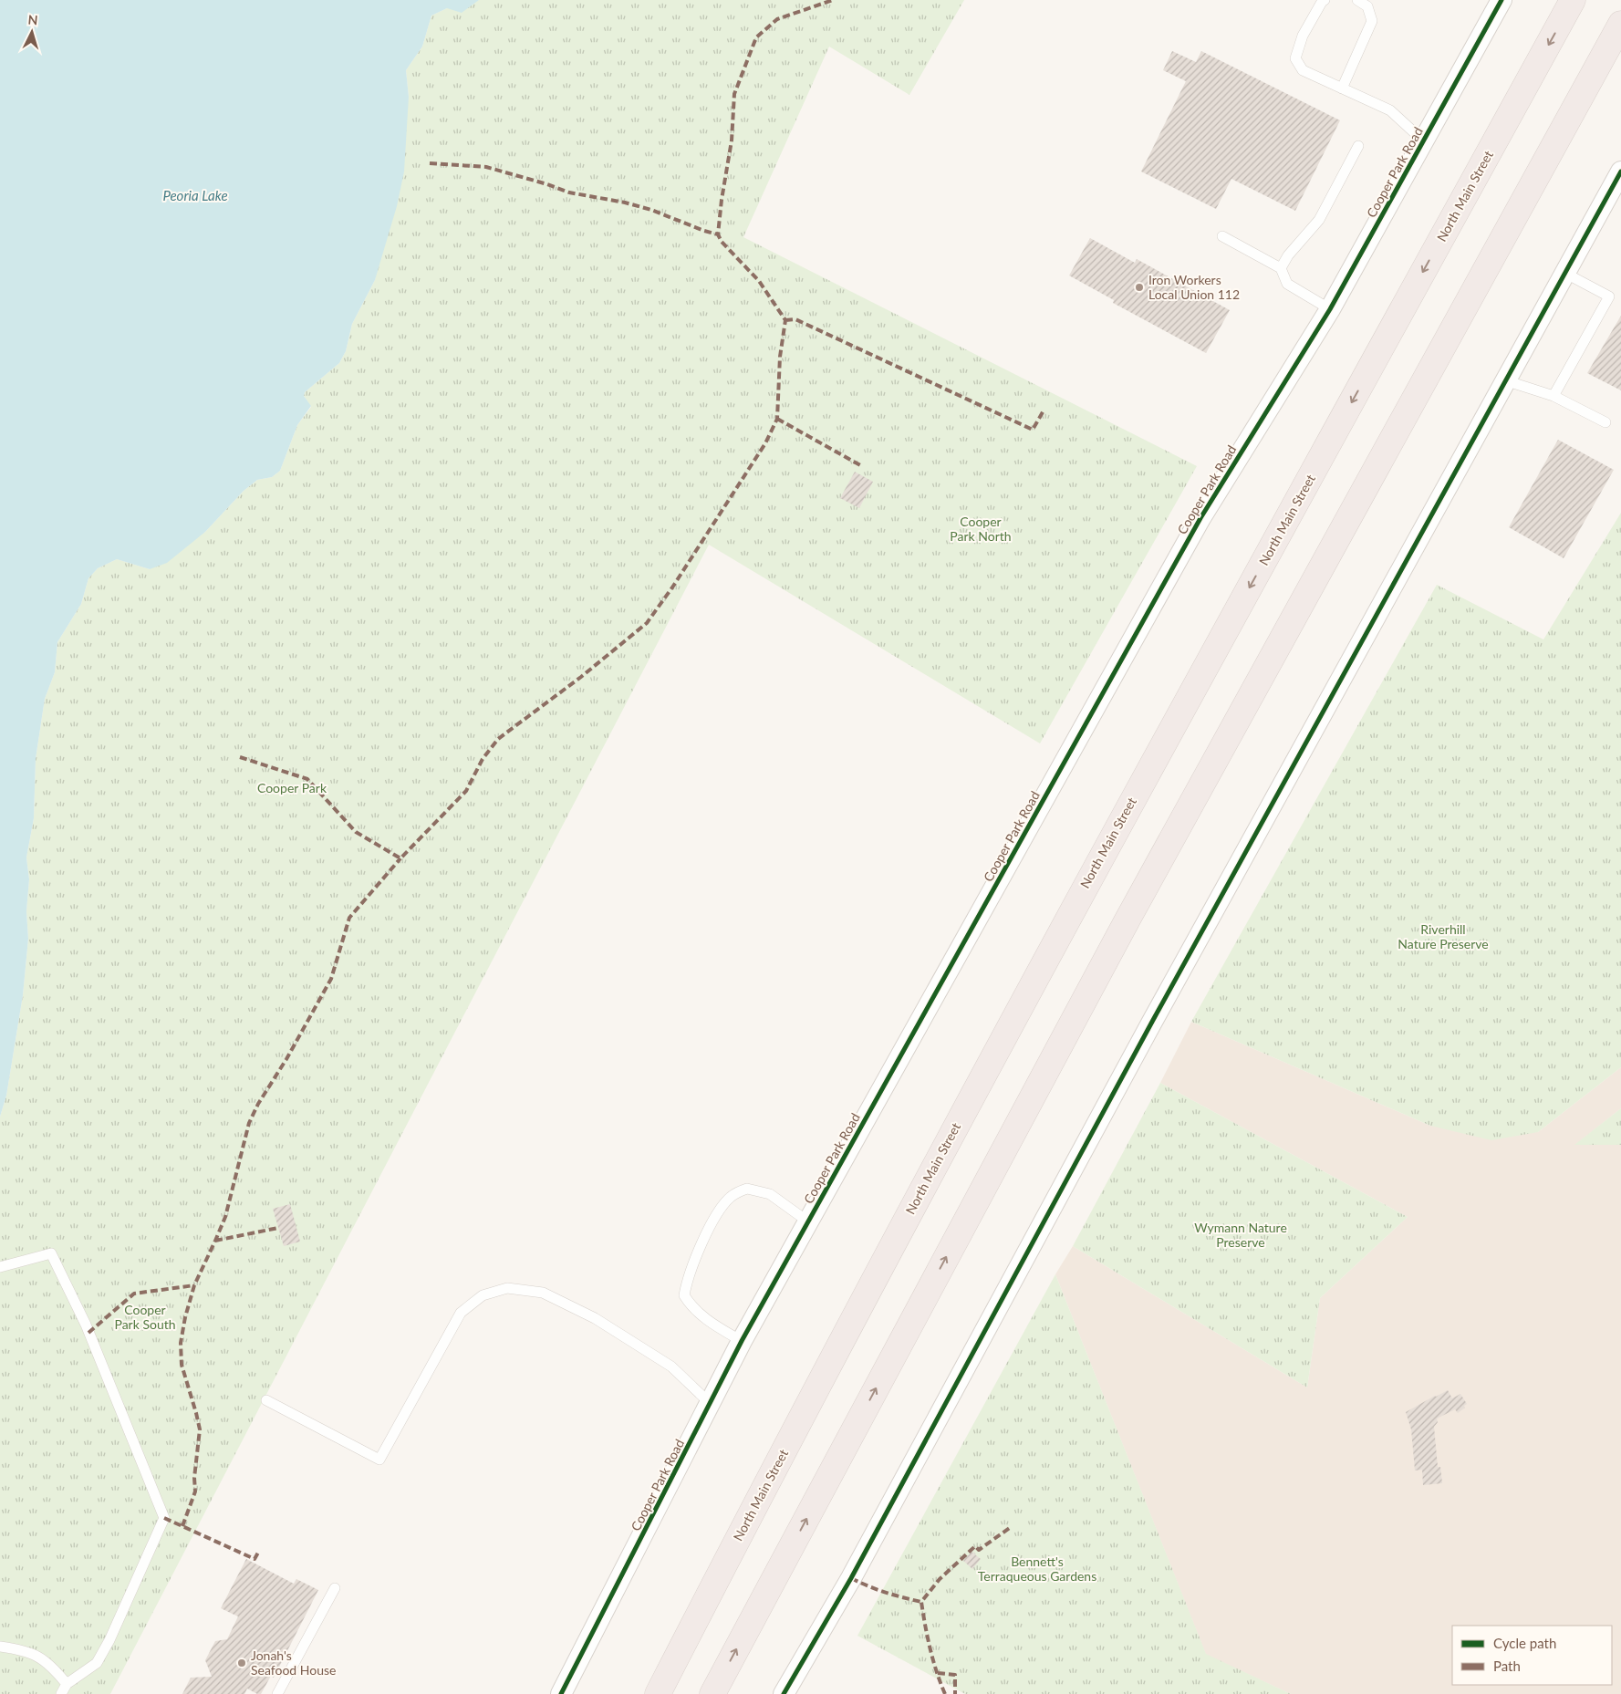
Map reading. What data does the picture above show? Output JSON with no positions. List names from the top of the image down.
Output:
{
  "streets": {
    "highway": ["North Main Street"],
    "street": ["Cooper Park Road"]
  },
  "water": ["Peoria Lake"],
  "parks": [
    "Cooper Park North",
    "Cooper Park",
    "Riverhill Nature Preserve",
    "Wymann Nature Preserve",
    "Cooper Park South",
    "Bennett's Terraqueous Gardens"
  ],
  "places": ["Iron Workers Local Union 112", "Jonah's Seafood House"],
  "legend": ["Cycle path", "Path"],
  "north": "top"
}
